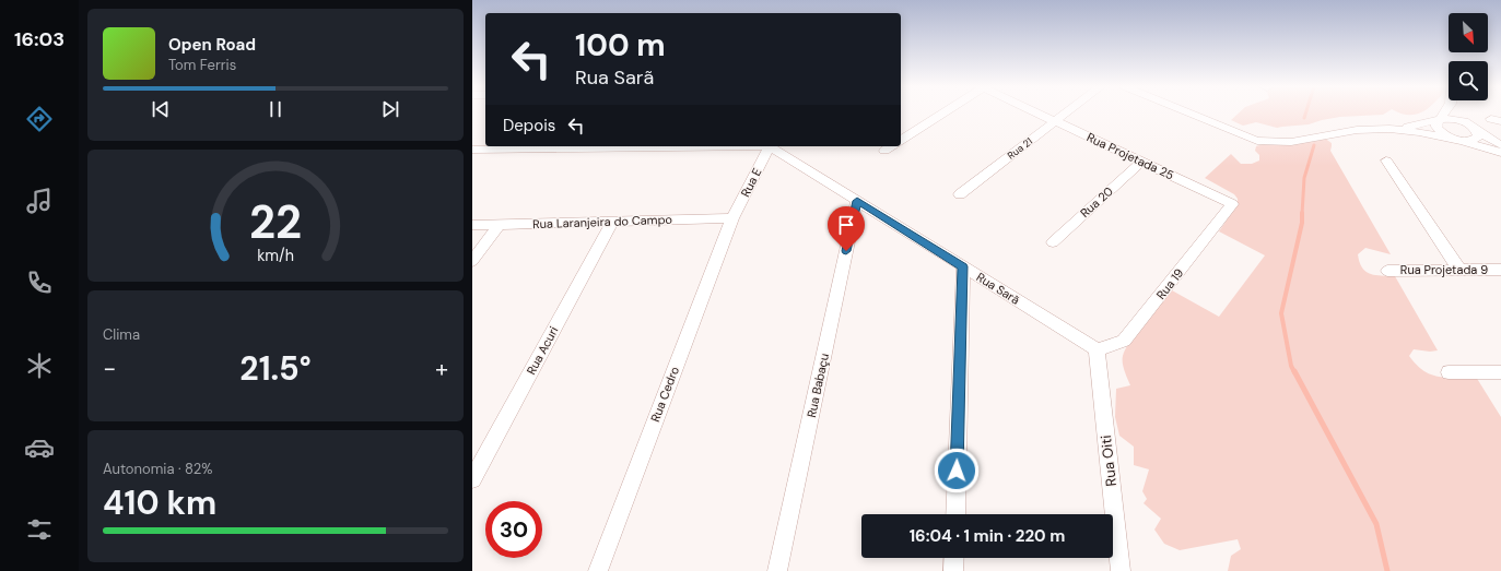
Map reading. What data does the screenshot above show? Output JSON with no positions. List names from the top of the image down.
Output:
{
  "streets": {
    "street": [
      "Rua 21",
      "Rua Projetada 25",
      "Rua E",
      "Rua 20",
      "Rua Laranjeira do Campo",
      "Rua Projetada 9",
      "Rua 19",
      "Rua Sarã",
      "Rua Acuri",
      "Rua Babaçu",
      "Rua Cedro",
      "Rua Oiti"
    ]
  },
  "crossings": [
    ["Rua 21", "Rua Projetada 25"],
    ["Rua Projetada 25", "Rua 20"],
    ["Rua Projetada 25", "Rua 19"],
    ["Rua E", "Rua Laranjeira do Campo"],
    ["Rua E", "Rua Cedro"],
    ["Rua Laranjeira do Campo", "Rua Acuri"],
    ["Rua Laranjeira do Campo", "Rua Cedro"],
    ["Rua 19", "Rua Sarã"],
    ["Rua 19", "Rua Oiti"],
    ["Rua Sarã", "Rua Babaçu"],
    ["Rua Sarã", "Rua Oiti"]
  ],
  "north": "bottom right",
  "page": {
    "tabs": "16:03",
    "turn": ["100 m", "Rua Sarã"],
    "song": ["Open Road", "Tom Ferris"],
    "then": "Depois",
    "tile": [
      "Clima",
      ["Autonomia · 82%", "410 km"]
    ],
    "heat": ["−", "21.5°", "+"],
    "limit": "30",
    "trip": "16:04 · 1 min · 220 m",
    "gauge": ["22", "km/h"]
  }
}
